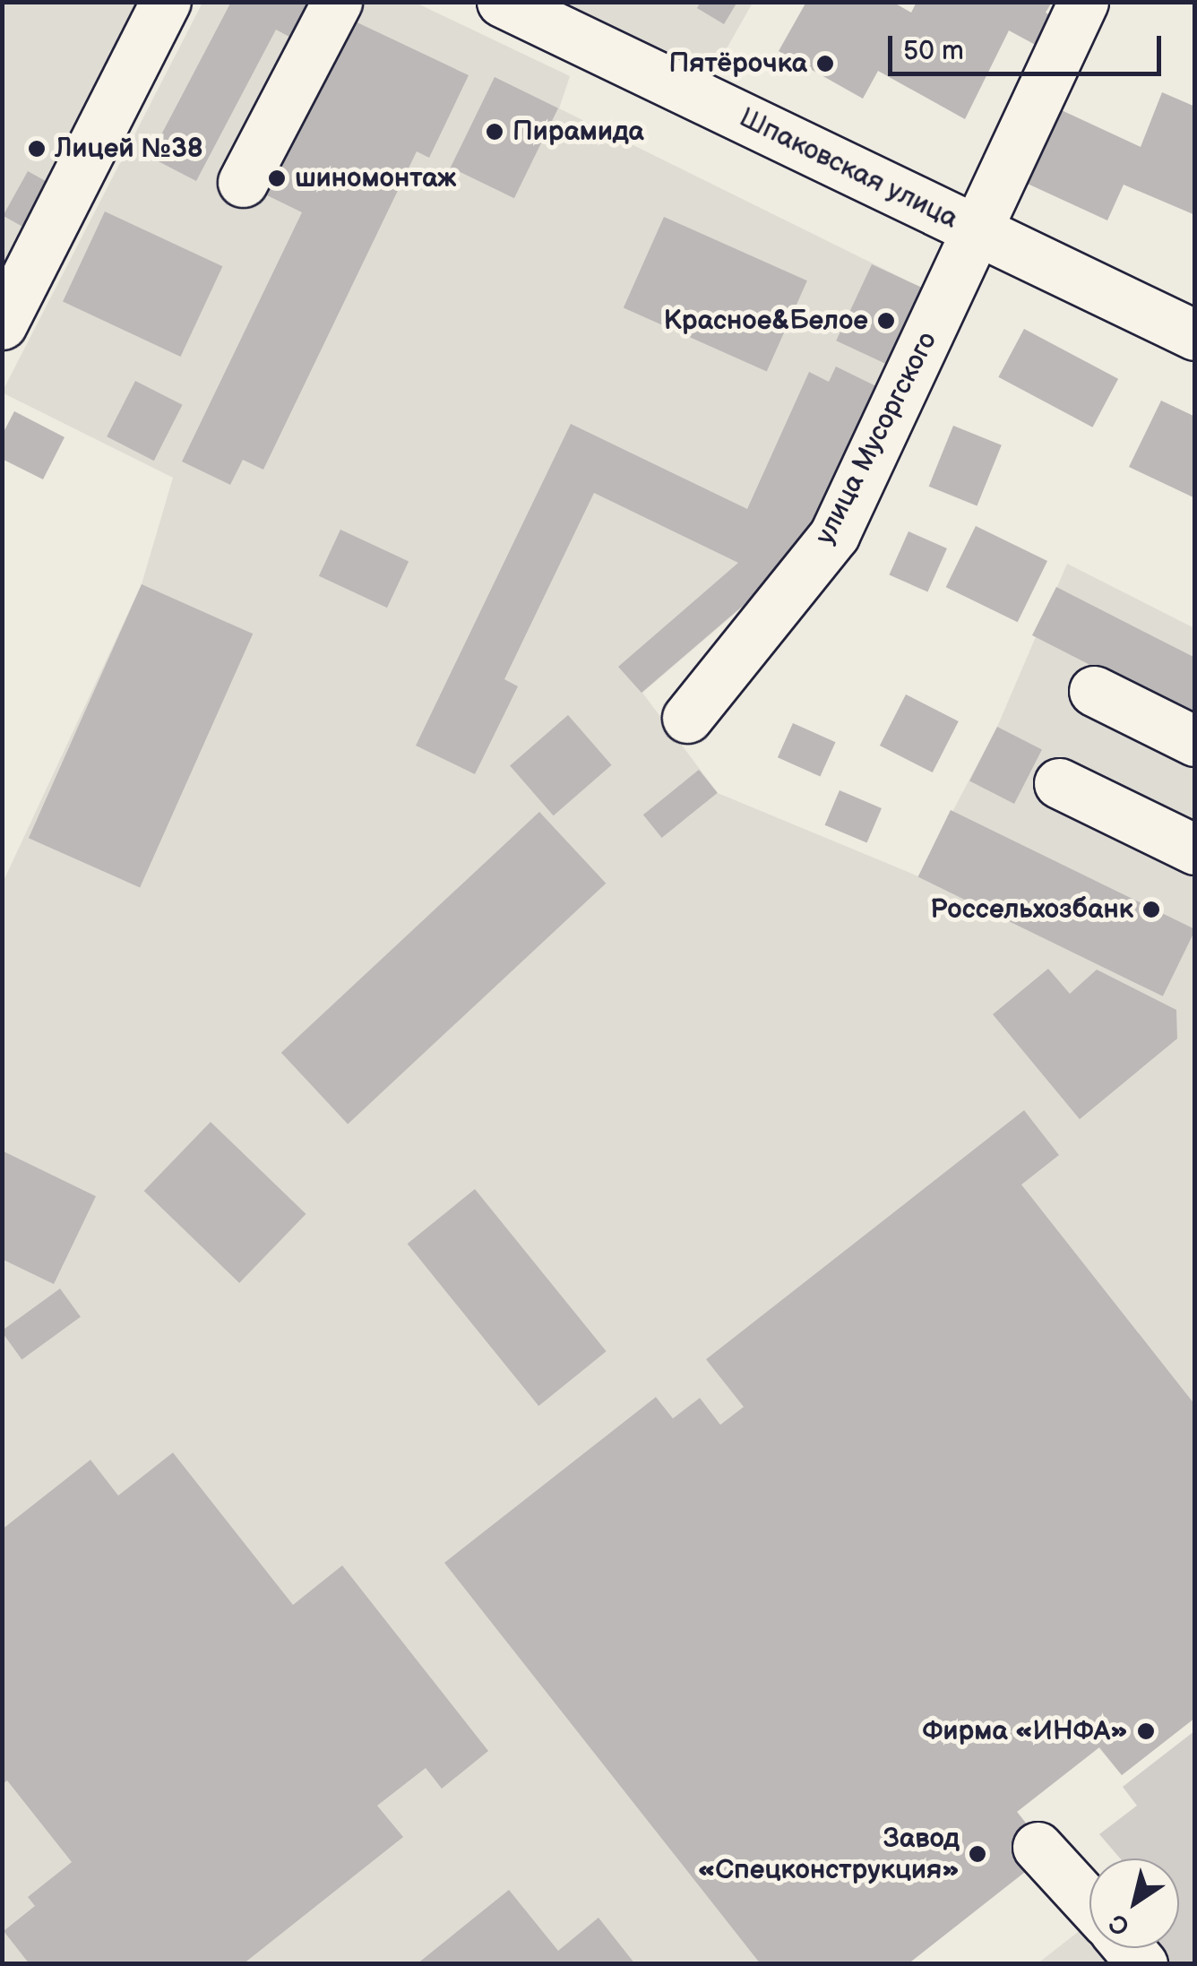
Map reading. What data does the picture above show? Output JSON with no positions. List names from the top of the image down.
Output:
{
  "streets": {
    "street": ["Шпаковская улица", "улица Мусоргского"]
  },
  "crossings": [
    ["Шпаковская улица", "улица Мусоргского"]
  ],
  "places": [
    "Пятёрочка",
    "Пирамида",
    "Лицей №38",
    "шиномонтаж",
    "Красное&Белое",
    "Россельхозбанк",
    "Фирма «ИНФА»",
    "Завод «Спецконструкция»"
  ],
  "scale_bar": "50 m",
  "north": "bottom left"
}
